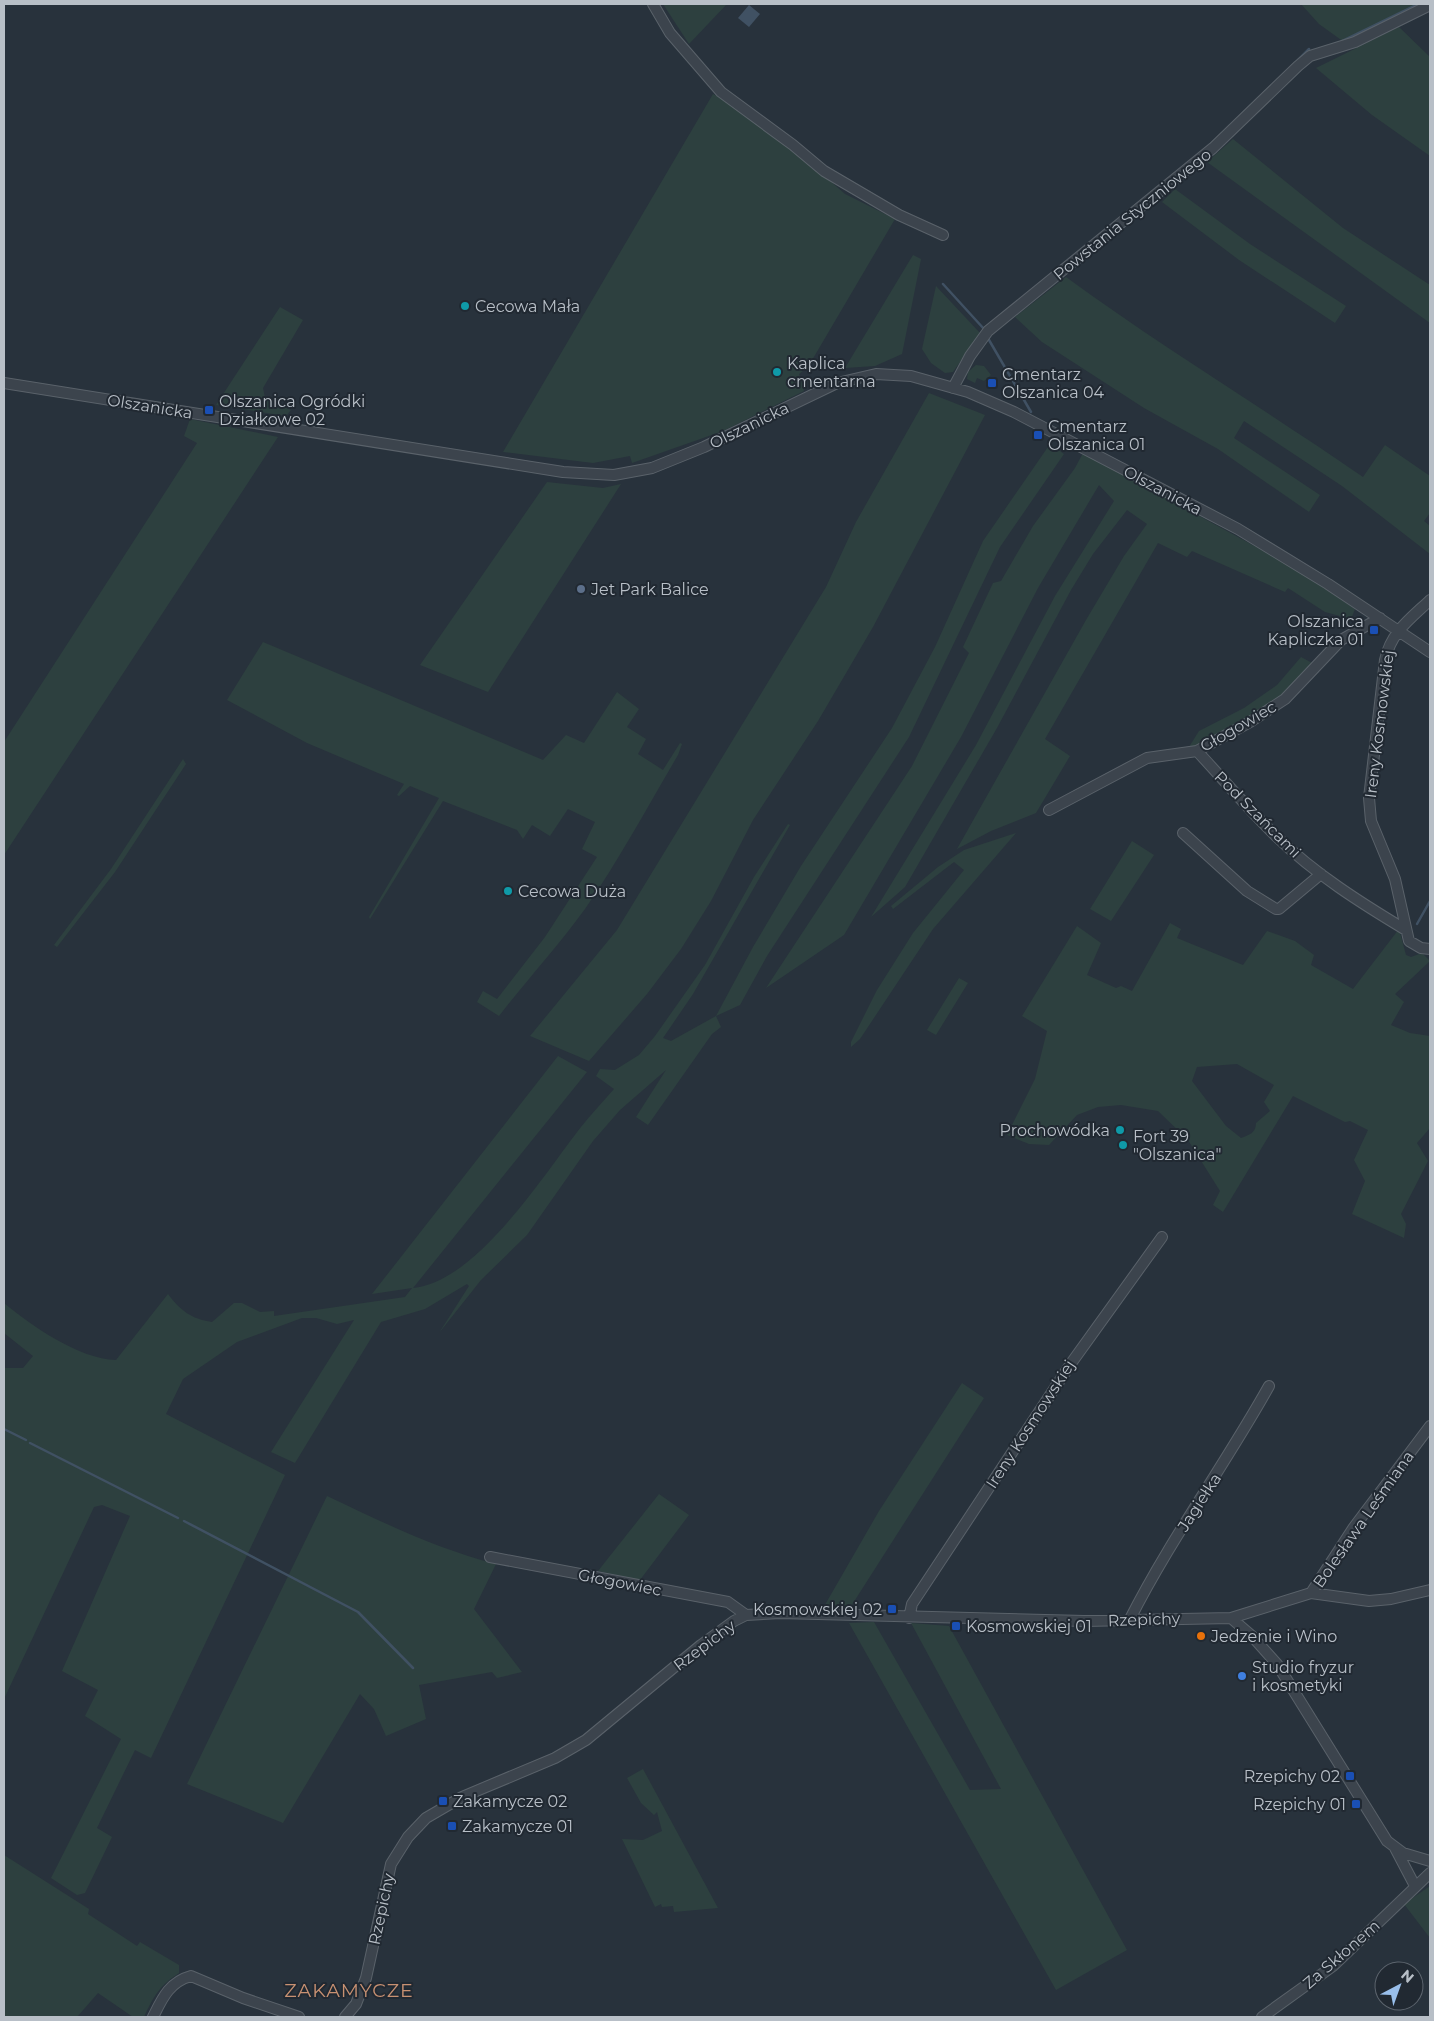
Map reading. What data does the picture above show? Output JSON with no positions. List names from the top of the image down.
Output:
{
  "streets": {
    "street": [
      "Powstania Styczniowego",
      "Olszanicka",
      "Ireny Kosmowskiej",
      "Głogowiec",
      "Pod Szańcami",
      "Jagiełka",
      "Bolesława Leśmiana",
      "Rzepichy",
      "Za Skłonem"
    ]
  },
  "crossings": [
    ["Powstania Styczniowego", "Olszanicka"],
    ["Olszanicka", "Ireny Kosmowskiej"],
    ["Olszanicka", "Głogowiec"],
    ["Ireny Kosmowskiej", "Pod Szańcami"],
    ["Ireny Kosmowskiej", "Rzepichy"],
    ["Głogowiec", "Pod Szańcami"],
    ["Głogowiec", "Rzepichy"],
    ["Jagiełka", "Rzepichy"],
    ["Bolesława Leśmiana", "Rzepichy"]
  ],
  "districts": ["ZAKAMYCZE"],
  "places": {
    "other": [
      "Cecowa Mała",
      "Kaplica cmentarna",
      "Jet Park Balice",
      "Cecowa Duża",
      "Prochowódka",
      "Fort 39 \"Olszanica\"",
      "Jedzenie i Wino",
      "Studio fryzur i kosmetyki"
    ],
    "transit": [
      "Cmentarz Olszanica 04",
      "Olszanica Ogródki Działkowe 02",
      "Cmentarz Olszanica 01",
      "Olszanica Kapliczka 01",
      "Kosmowskiej 02",
      "Kosmowskiej 01",
      "Rzepichy 02",
      "Zakamycze 02",
      "Rzepichy 01",
      "Zakamycze 01"
    ]
  },
  "north": "top right"
}
